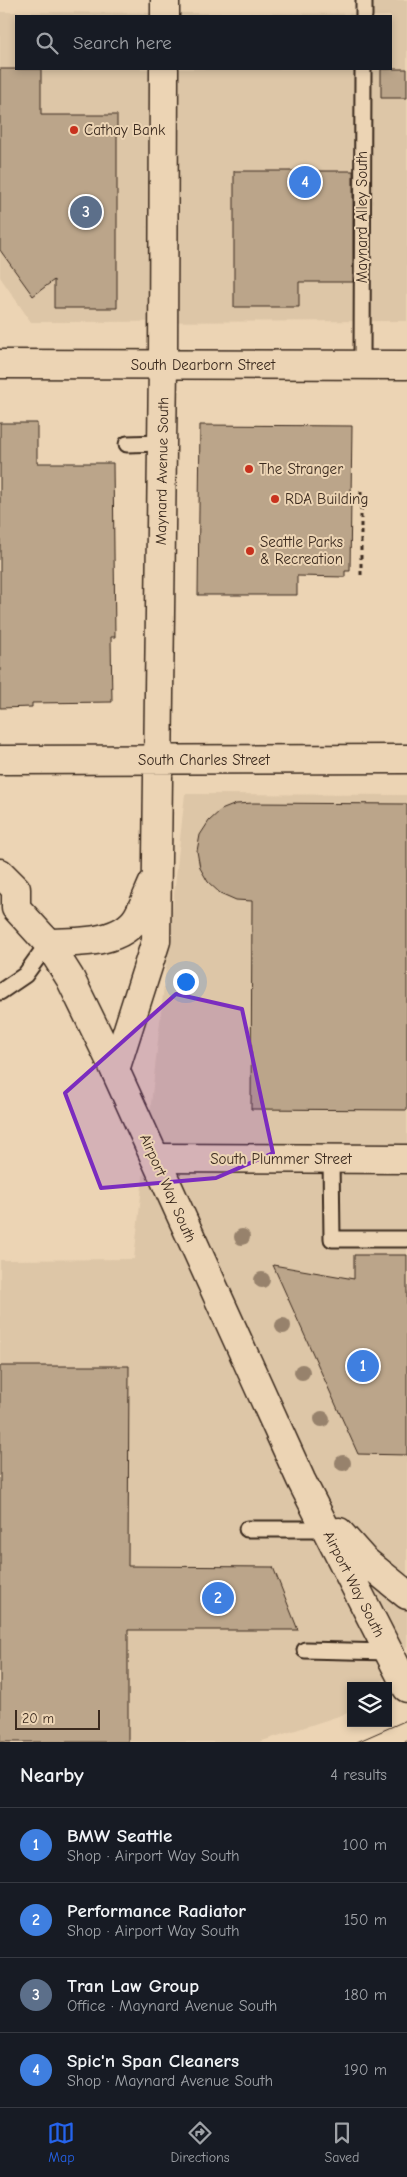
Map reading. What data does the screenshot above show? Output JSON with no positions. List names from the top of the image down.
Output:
{
  "streets": {
    "street": [
      "South Dearborn Street",
      "Maynard Avenue South",
      "South Charles Street",
      "South Plummer Street",
      "Airport Way South"
    ],
    "lane": ["Maynard Alley South"]
  },
  "crossings": [
    ["Maynard Alley South", "South Dearborn Street"],
    ["South Dearborn Street", "Maynard Avenue South"],
    ["Maynard Avenue South", "South Charles Street"],
    ["Maynard Avenue South", "Airport Way South"],
    ["South Plummer Street", "Airport Way South"]
  ],
  "places": [
    "Cathay Bank",
    "The Stranger",
    "RDA Building",
    "Seattle Parks & Recreation"
  ],
  "scale_bar": "20 m",
  "page": {
    "search": "Search here",
    "pins": [
      "4",
      "3",
      "1",
      "2"
    ],
    "scale": "20 m",
    "heading": ["Nearby", "4 results"],
    "list": [
      {
        "mark": "1",
        "name": "BMW Seattle",
        "note": "Shop · Airport Way South",
        "value": "100 m"
      },
      {
        "mark": "2",
        "name": "Performance Radiator",
        "note": "Shop · Airport Way South",
        "value": "150 m"
      },
      {
        "mark": "3",
        "name": "Tran Law Group",
        "note": "Office · Maynard Avenue South",
        "value": "180 m"
      },
      {
        "mark": "4",
        "name": "Spic'n Span Cleaners",
        "note": "Shop · Maynard Avenue South",
        "value": "190 m"
      }
    ],
    "nav": ["Map", "Directions", "Saved"]
  }
}
